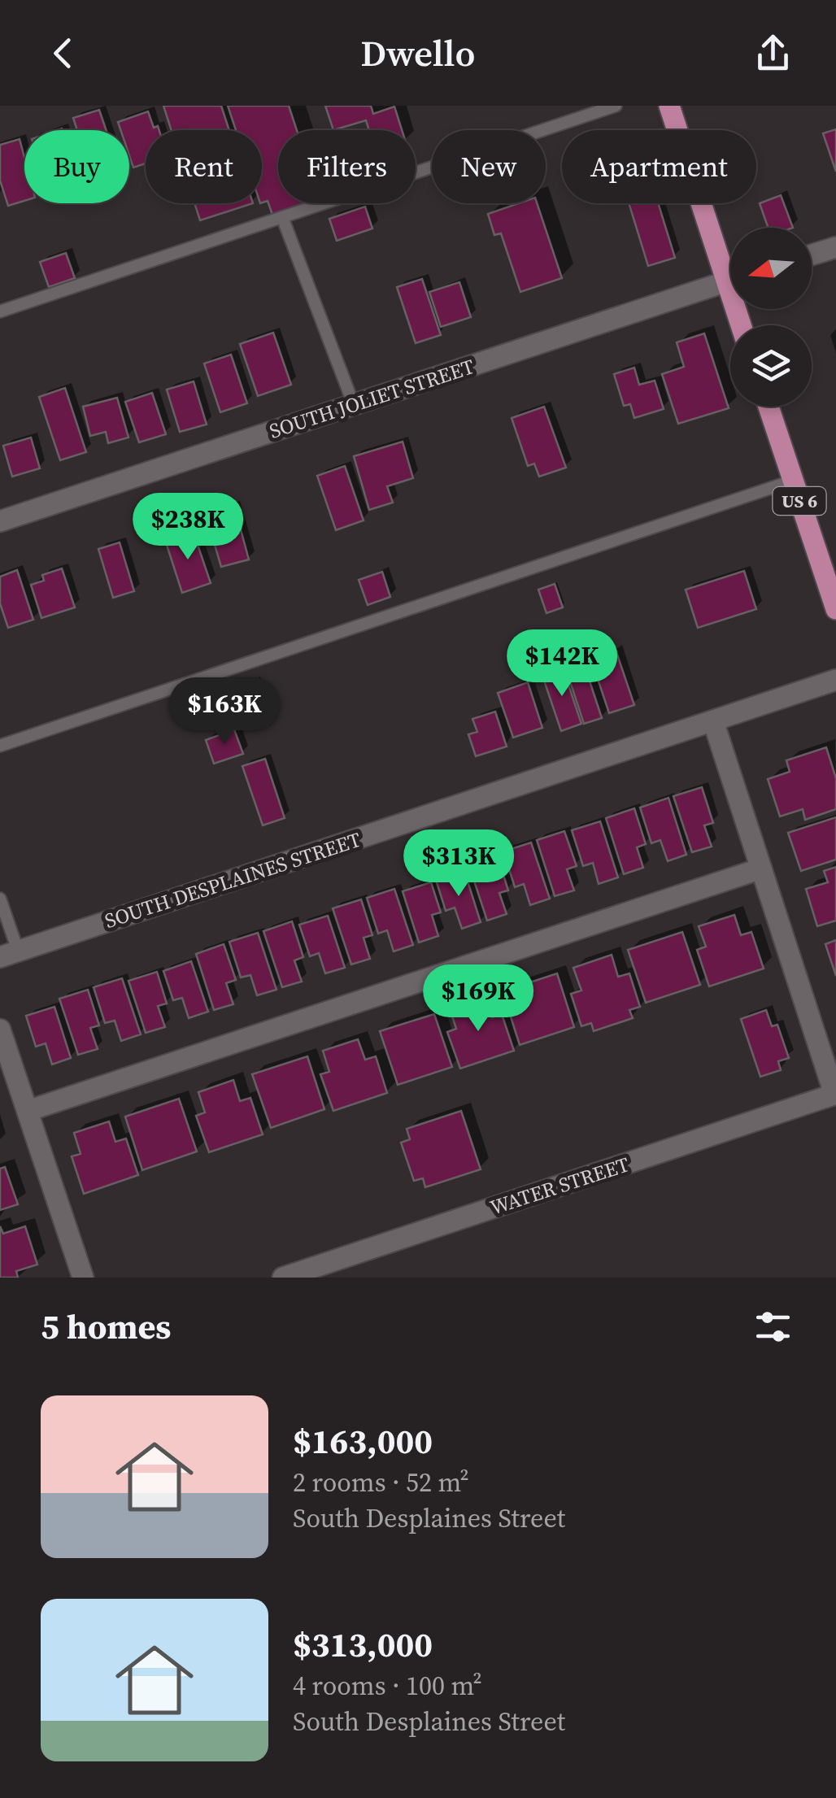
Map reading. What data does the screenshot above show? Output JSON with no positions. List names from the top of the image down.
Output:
{
  "streets": {
    "main road": ["US 6"],
    "street": ["SOUTH JOLIET STREET", "SOUTH DESPLAINES STREET", "WATER STREET"]
  },
  "north": "left",
  "page": {
    "header": "Dwello",
    "chip": [
      "Buy",
      "Rent",
      "Filters",
      "New",
      "Apartment"
    ],
    "price": [
      "$238K",
      "$142K",
      "$163K",
      "$313K",
      "$169K"
    ],
    "heading": "5 homes",
    "list": [
      {
        "name": "$163,000",
        "note": "2 rooms · 52 m² · South Desplaines Street"
      },
      {
        "name": "$313,000",
        "note": "4 rooms · 100 m² · South Desplaines Street"
      }
    ]
  }
}
